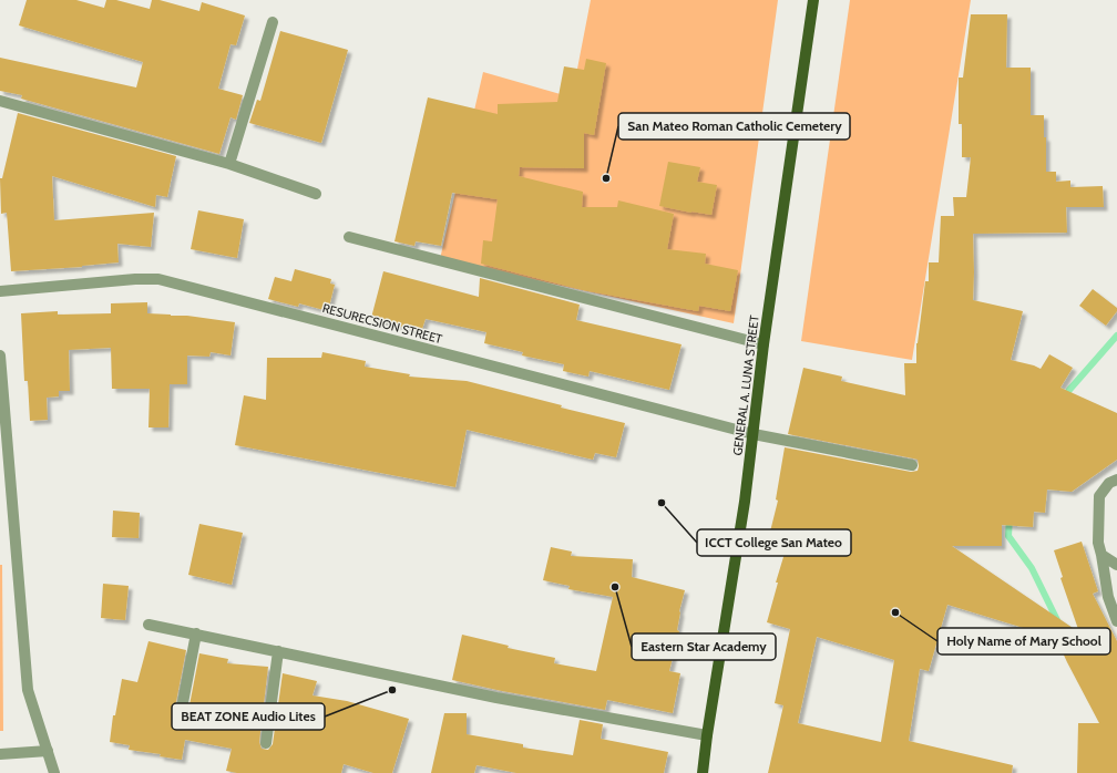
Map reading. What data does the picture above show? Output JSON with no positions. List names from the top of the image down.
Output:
{
  "streets": {
    "main road": ["GENERAL A. LUNA STREET"],
    "street": ["RESURECSION STREET"]
  },
  "crossings": [
    ["RESURECSION STREET", "GENERAL A. LUNA STREET"]
  ],
  "places": [
    "San Mateo Roman Catholic Cemetery",
    "ICCT College San Mateo",
    "Eastern Star Academy",
    "Holy Name of Mary School",
    "BEAT ZONE Audio Lites"
  ]
}
